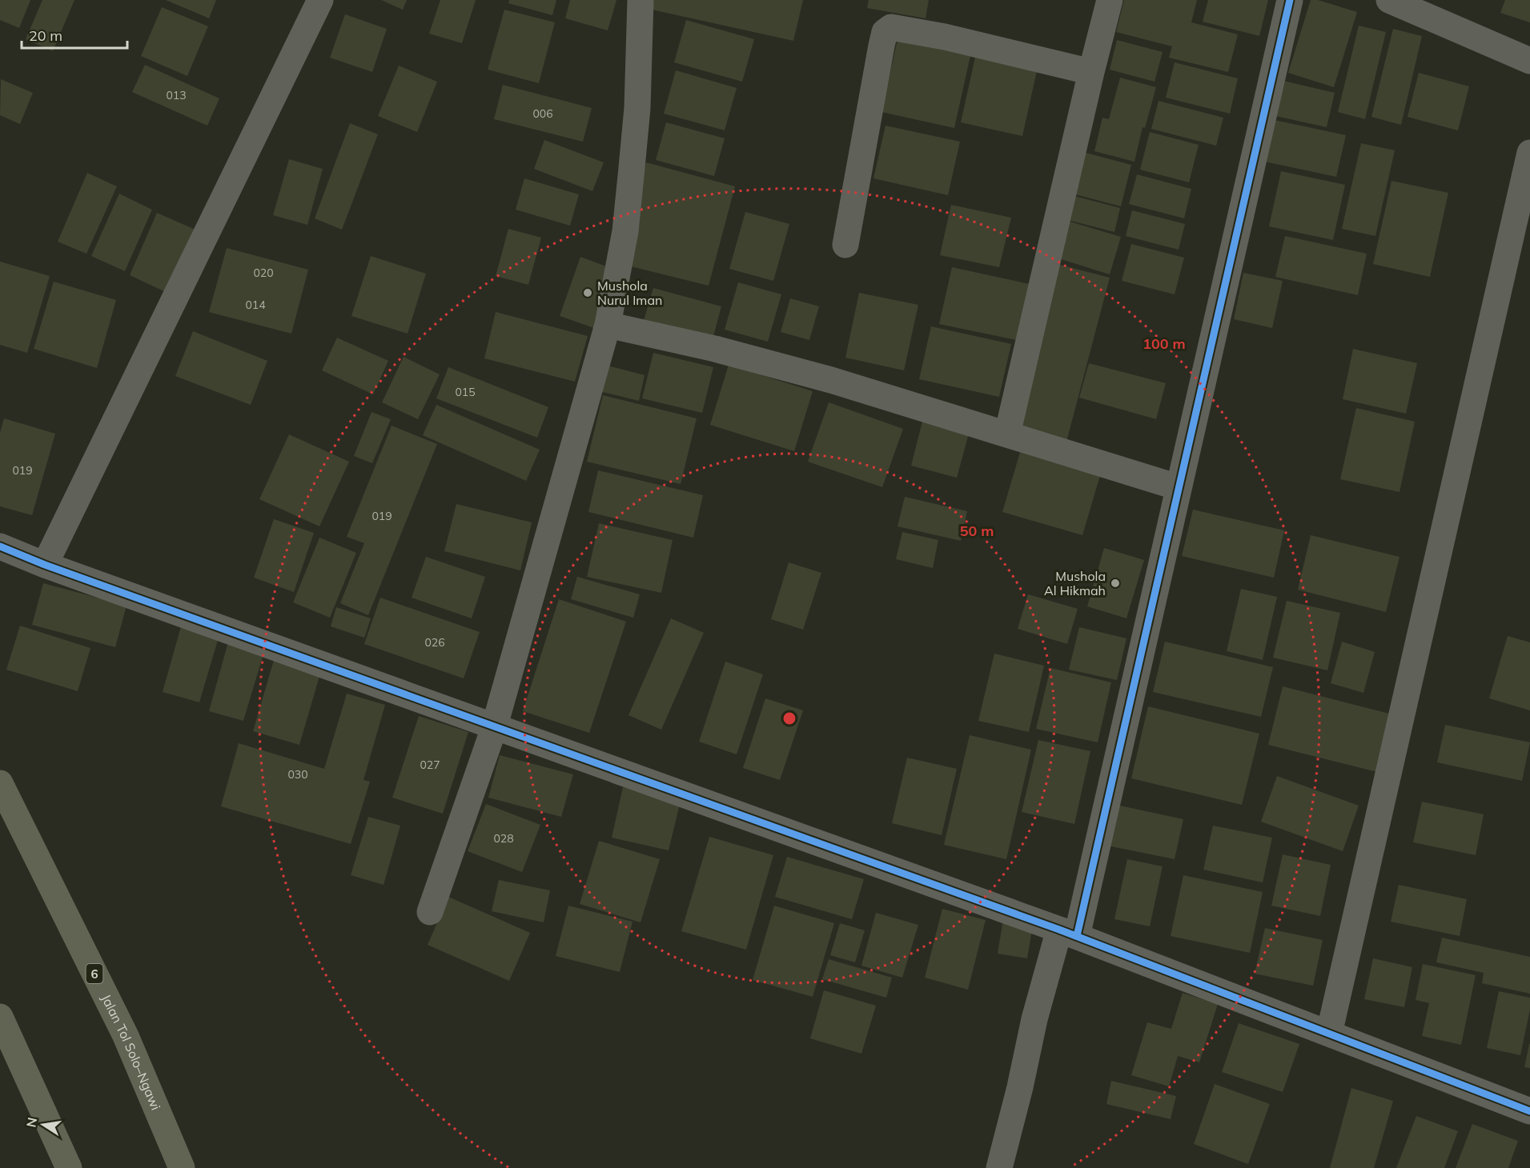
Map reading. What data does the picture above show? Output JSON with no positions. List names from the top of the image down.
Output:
{
  "streets": {
    "highway": ["6", "Jalan Tol Solo–Ngawi"]
  },
  "places": ["Mushola Nurul Iman", "Mushola Al Hikmah"],
  "house_numbers": [
    "013",
    "006",
    "020",
    "014",
    "015",
    "019",
    "019",
    "026",
    "027",
    "030",
    "028"
  ],
  "scale_bar": "20 m",
  "north": "left",
  "rings": ["100 m", "50 m"]
}
